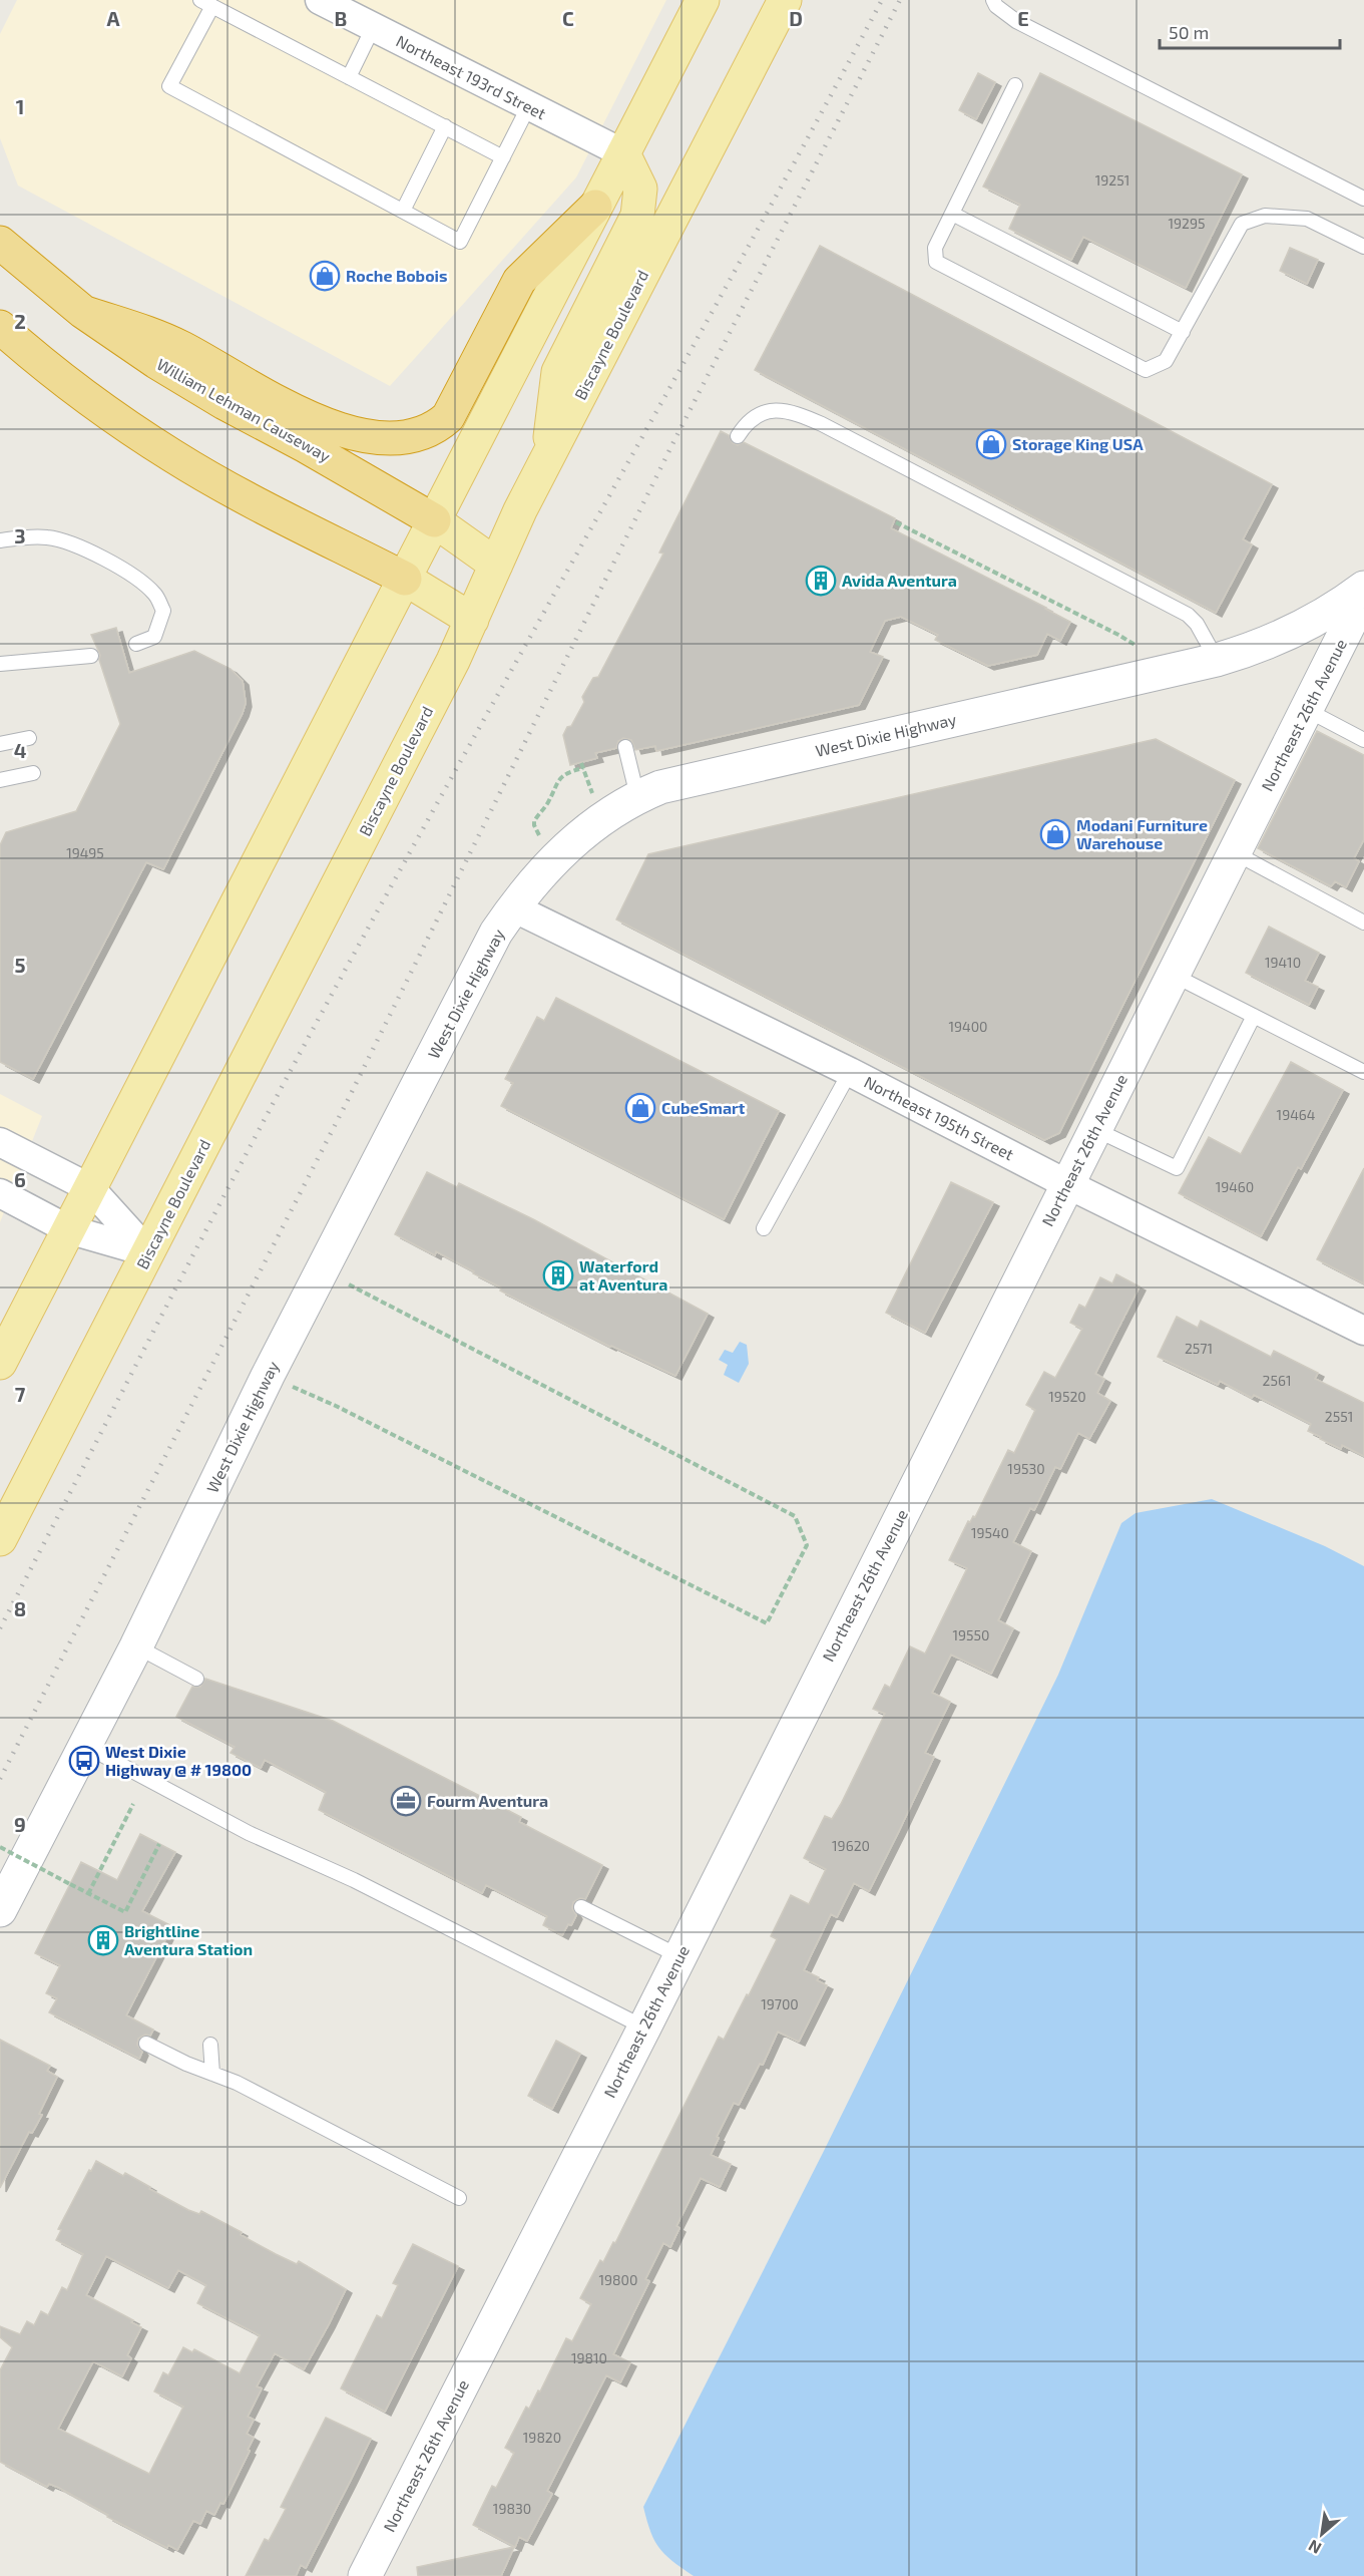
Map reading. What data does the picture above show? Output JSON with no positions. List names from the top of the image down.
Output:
{
  "streets": {
    "highway": ["William Lehman Causeway"],
    "main road": ["Biscayne Boulevard"],
    "street": [
      "Northeast 193rd Street",
      "Northeast 26th Avenue",
      "West Dixie Highway",
      "Northeast 195th Street"
    ]
  },
  "crossings": [
    ["Biscayne Boulevard", "William Lehman Causeway"],
    ["Northeast 26th Avenue", "Northeast 195th Street"],
    ["West Dixie Highway", "Northeast 195th Street"]
  ],
  "places": {
    "shop": [
      "Roche Bobois",
      "Storage King USA",
      "Modani Furniture Warehouse",
      "CubeSmart"
    ],
    "building": ["Avida Aventura", "Waterford at Aventura", "Brightline Aventura Station"],
    "bus stop": ["West Dixie Highway @ # 19800"],
    "office": ["Fourm Aventura"]
  },
  "house_numbers": [
    "19251",
    "19295",
    "19495",
    "19410",
    "19400",
    "19464",
    "19460",
    "2571",
    "2561",
    "19520",
    "2551",
    "19530",
    "19540",
    "19550",
    "19620",
    "19700",
    "19800",
    "19810",
    "19820",
    "19830"
  ],
  "scale_bar": "50 m",
  "north": "bottom left",
  "grid": {
    "columns": [
      "A",
      "B",
      "C",
      "D",
      "E"
    ],
    "rows": [
      "1",
      "2",
      "3",
      "4",
      "5",
      "6",
      "7",
      "8",
      "9"
    ]
  }
}
